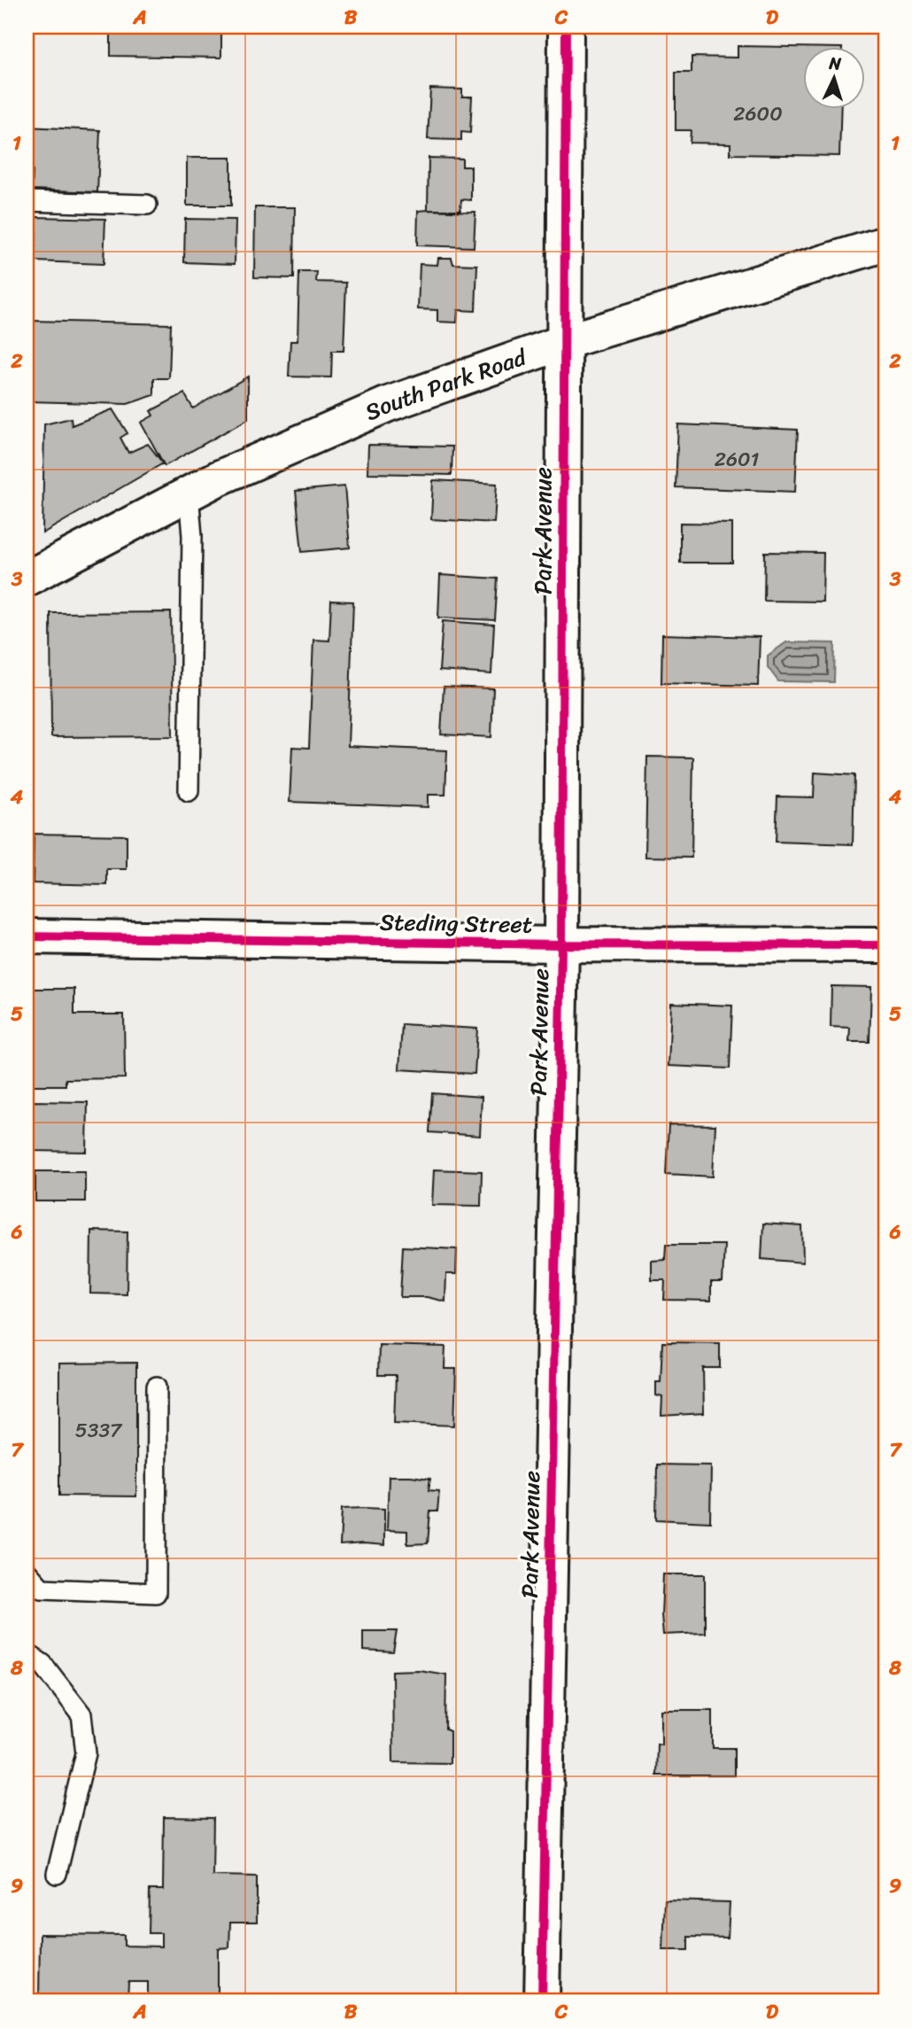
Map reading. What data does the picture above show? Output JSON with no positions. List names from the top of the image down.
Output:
{
  "streets": {
    "street": ["South Park Road", "Park Avenue", "Steding Street"]
  },
  "crossings": [
    ["South Park Road", "Park Avenue"],
    ["Park Avenue", "Steding Street"]
  ],
  "house_numbers": ["2600", "2601", "5337"],
  "north": "top",
  "grid": {
    "columns": [
      "A",
      "B",
      "C",
      "D"
    ],
    "rows": [
      "1",
      "2",
      "3",
      "4",
      "5",
      "6",
      "7",
      "8",
      "9"
    ]
  }
}
